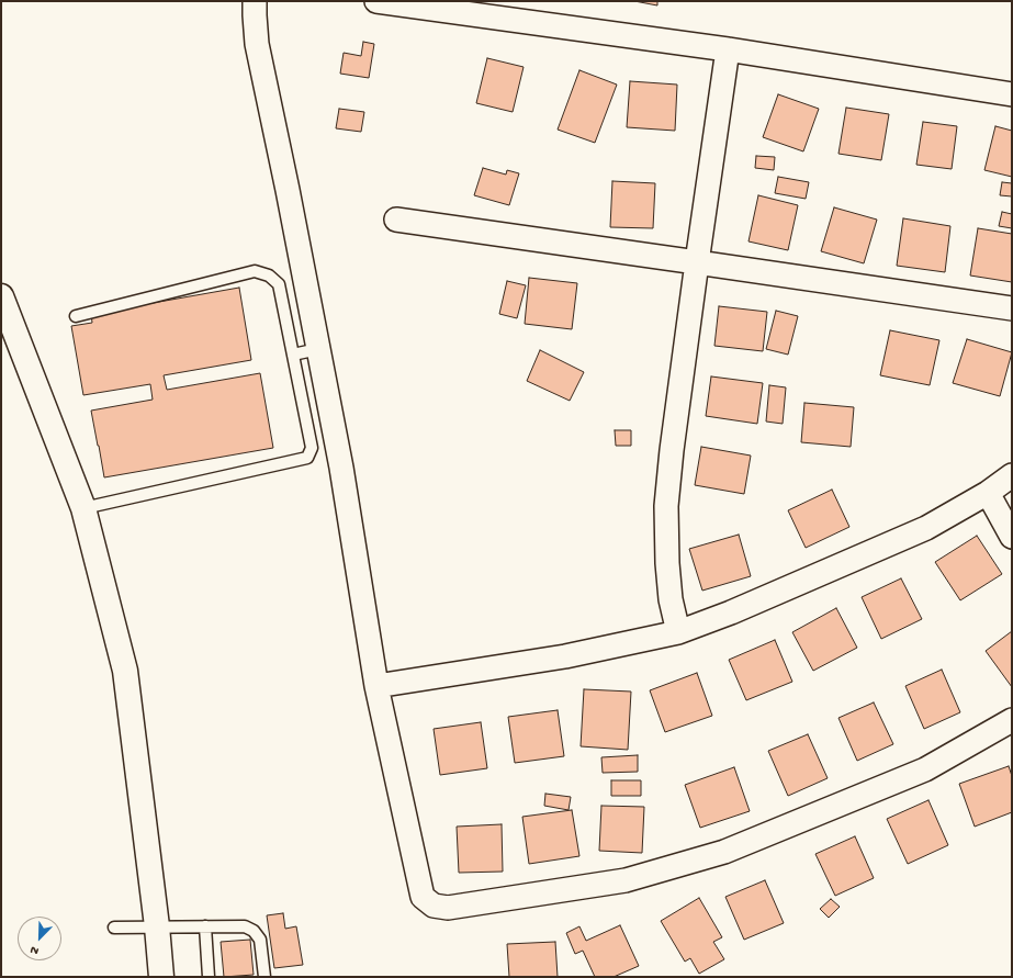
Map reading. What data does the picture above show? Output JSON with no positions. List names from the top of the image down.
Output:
{
  "north": "bottom left"
}
